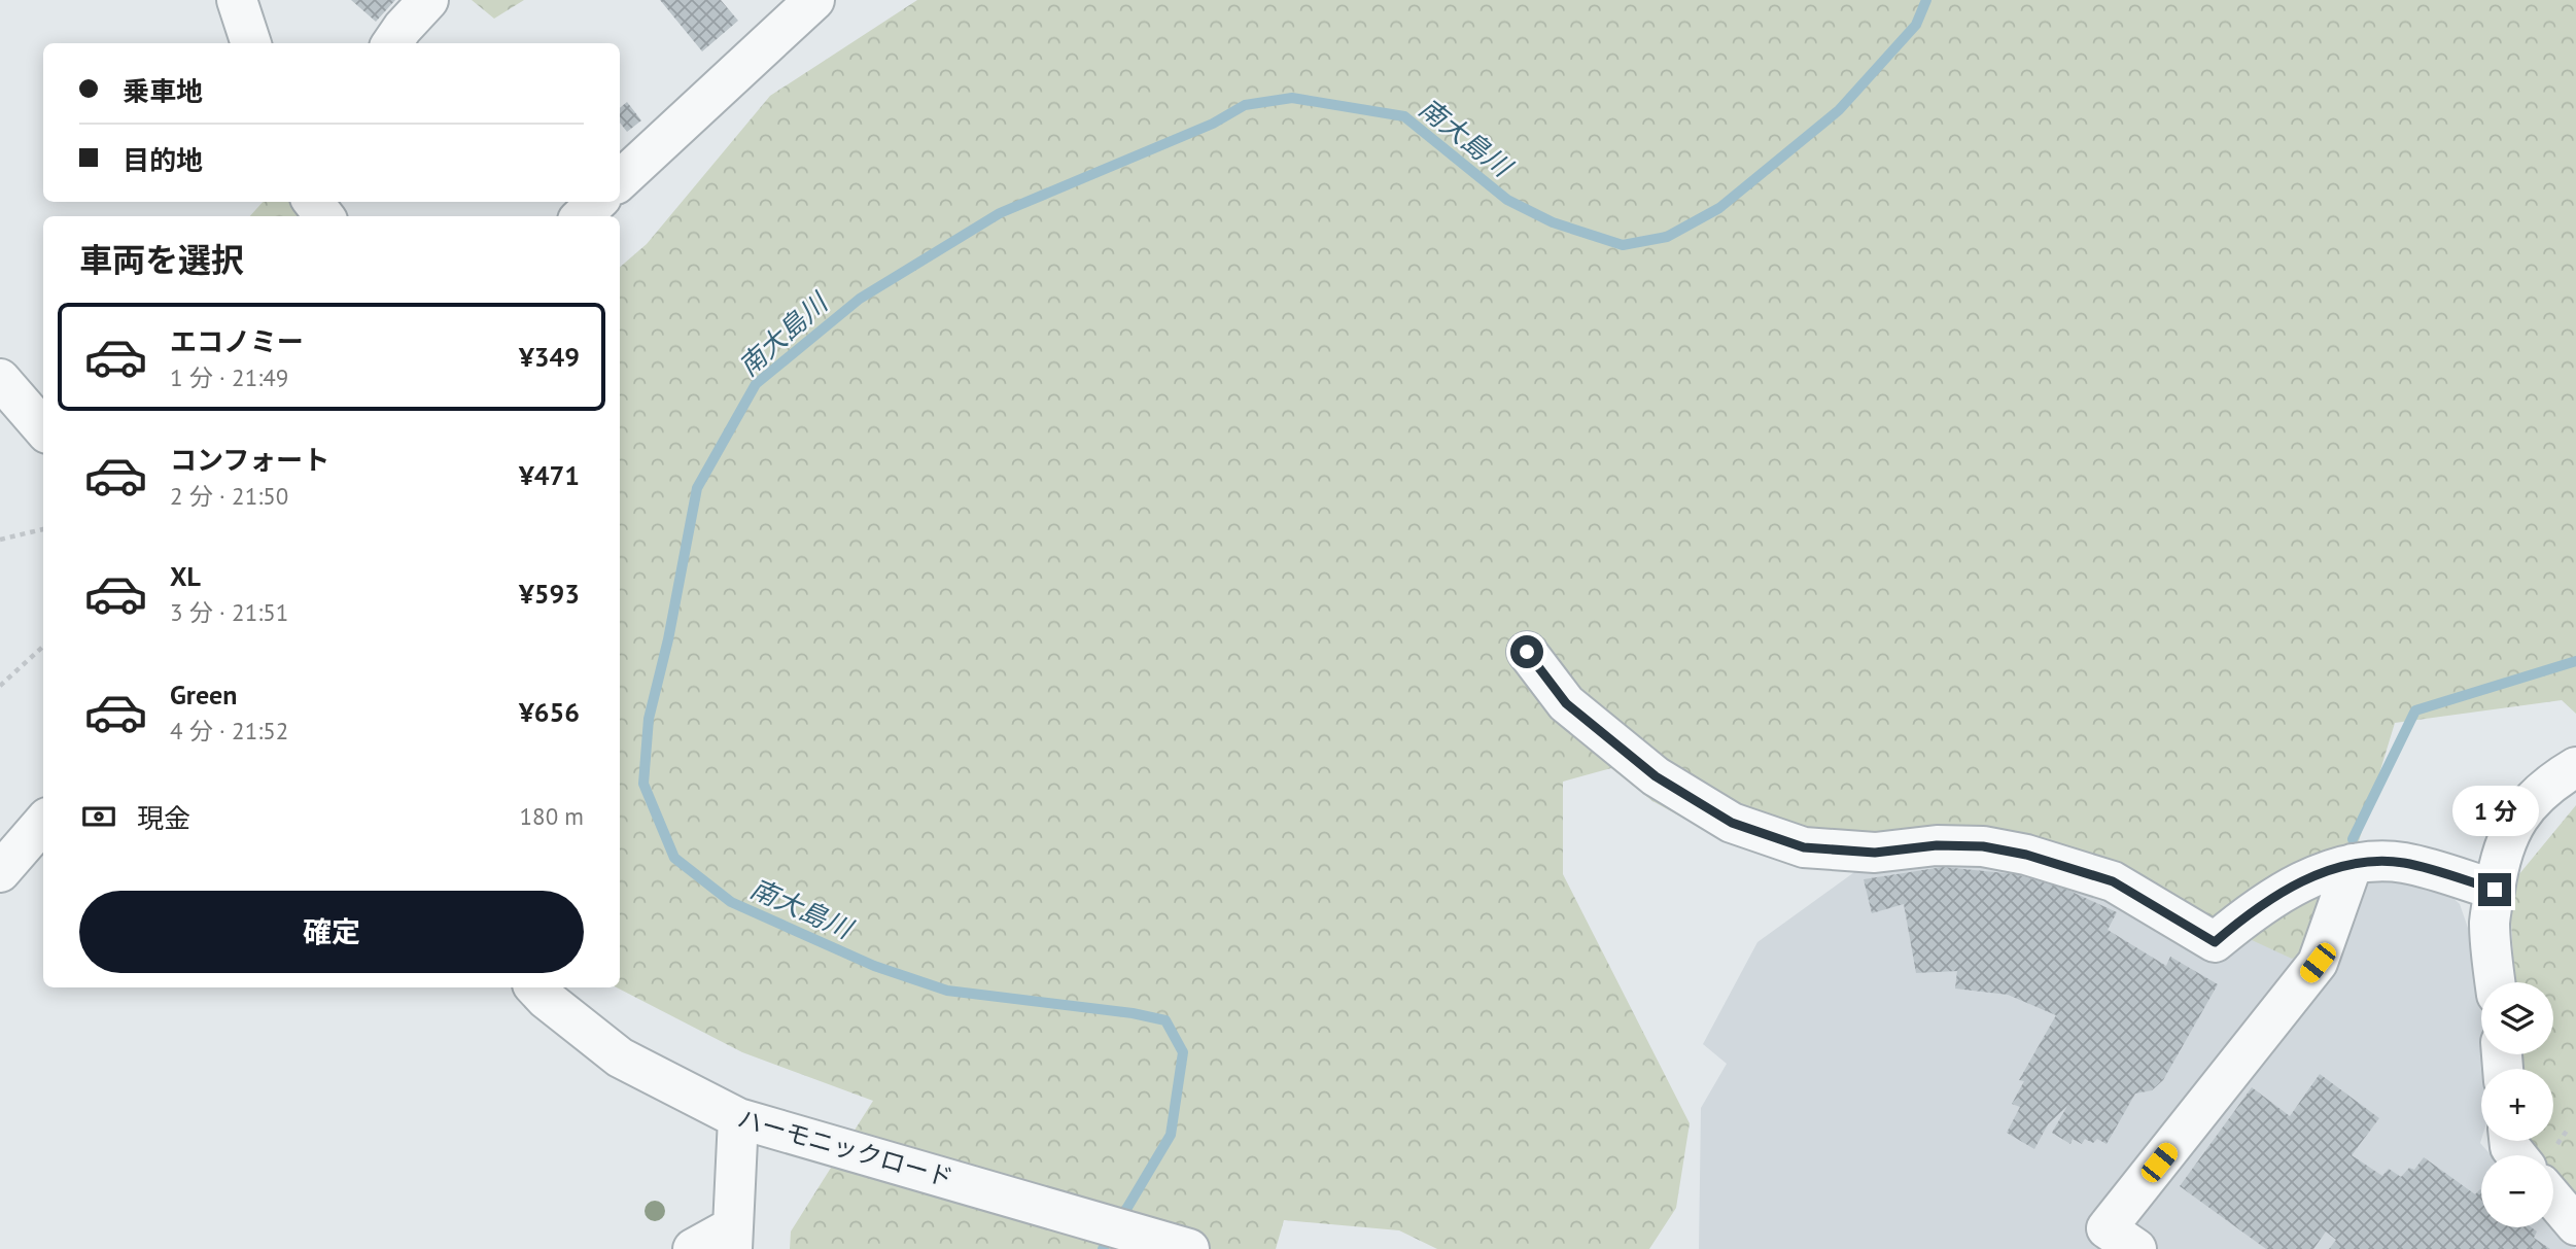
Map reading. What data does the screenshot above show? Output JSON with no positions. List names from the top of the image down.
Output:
{
  "streets": {
    "street": ["ハーモニックロード"]
  },
  "water": ["南大島川"],
  "page": {
    "banner": ["乗車地", "目的地"],
    "heading": "車両を選択",
    "list": [
      {
        "name": "エコノミー",
        "note": "1 分 · 21:49",
        "value": "¥349"
      },
      {
        "name": "コンフォート",
        "note": "2 分 · 21:50",
        "value": "¥471"
      },
      {
        "name": "XL",
        "note": "3 分 · 21:51",
        "value": "¥593"
      },
      {
        "name": "Green",
        "note": "4 分 · 21:52",
        "value": "¥656"
      }
    ],
    "pay": ["現金", "180 m"],
    "bubble": "1 分",
    "buttons": "確定",
    "map_buttons": ["+", "−"]
  }
}
